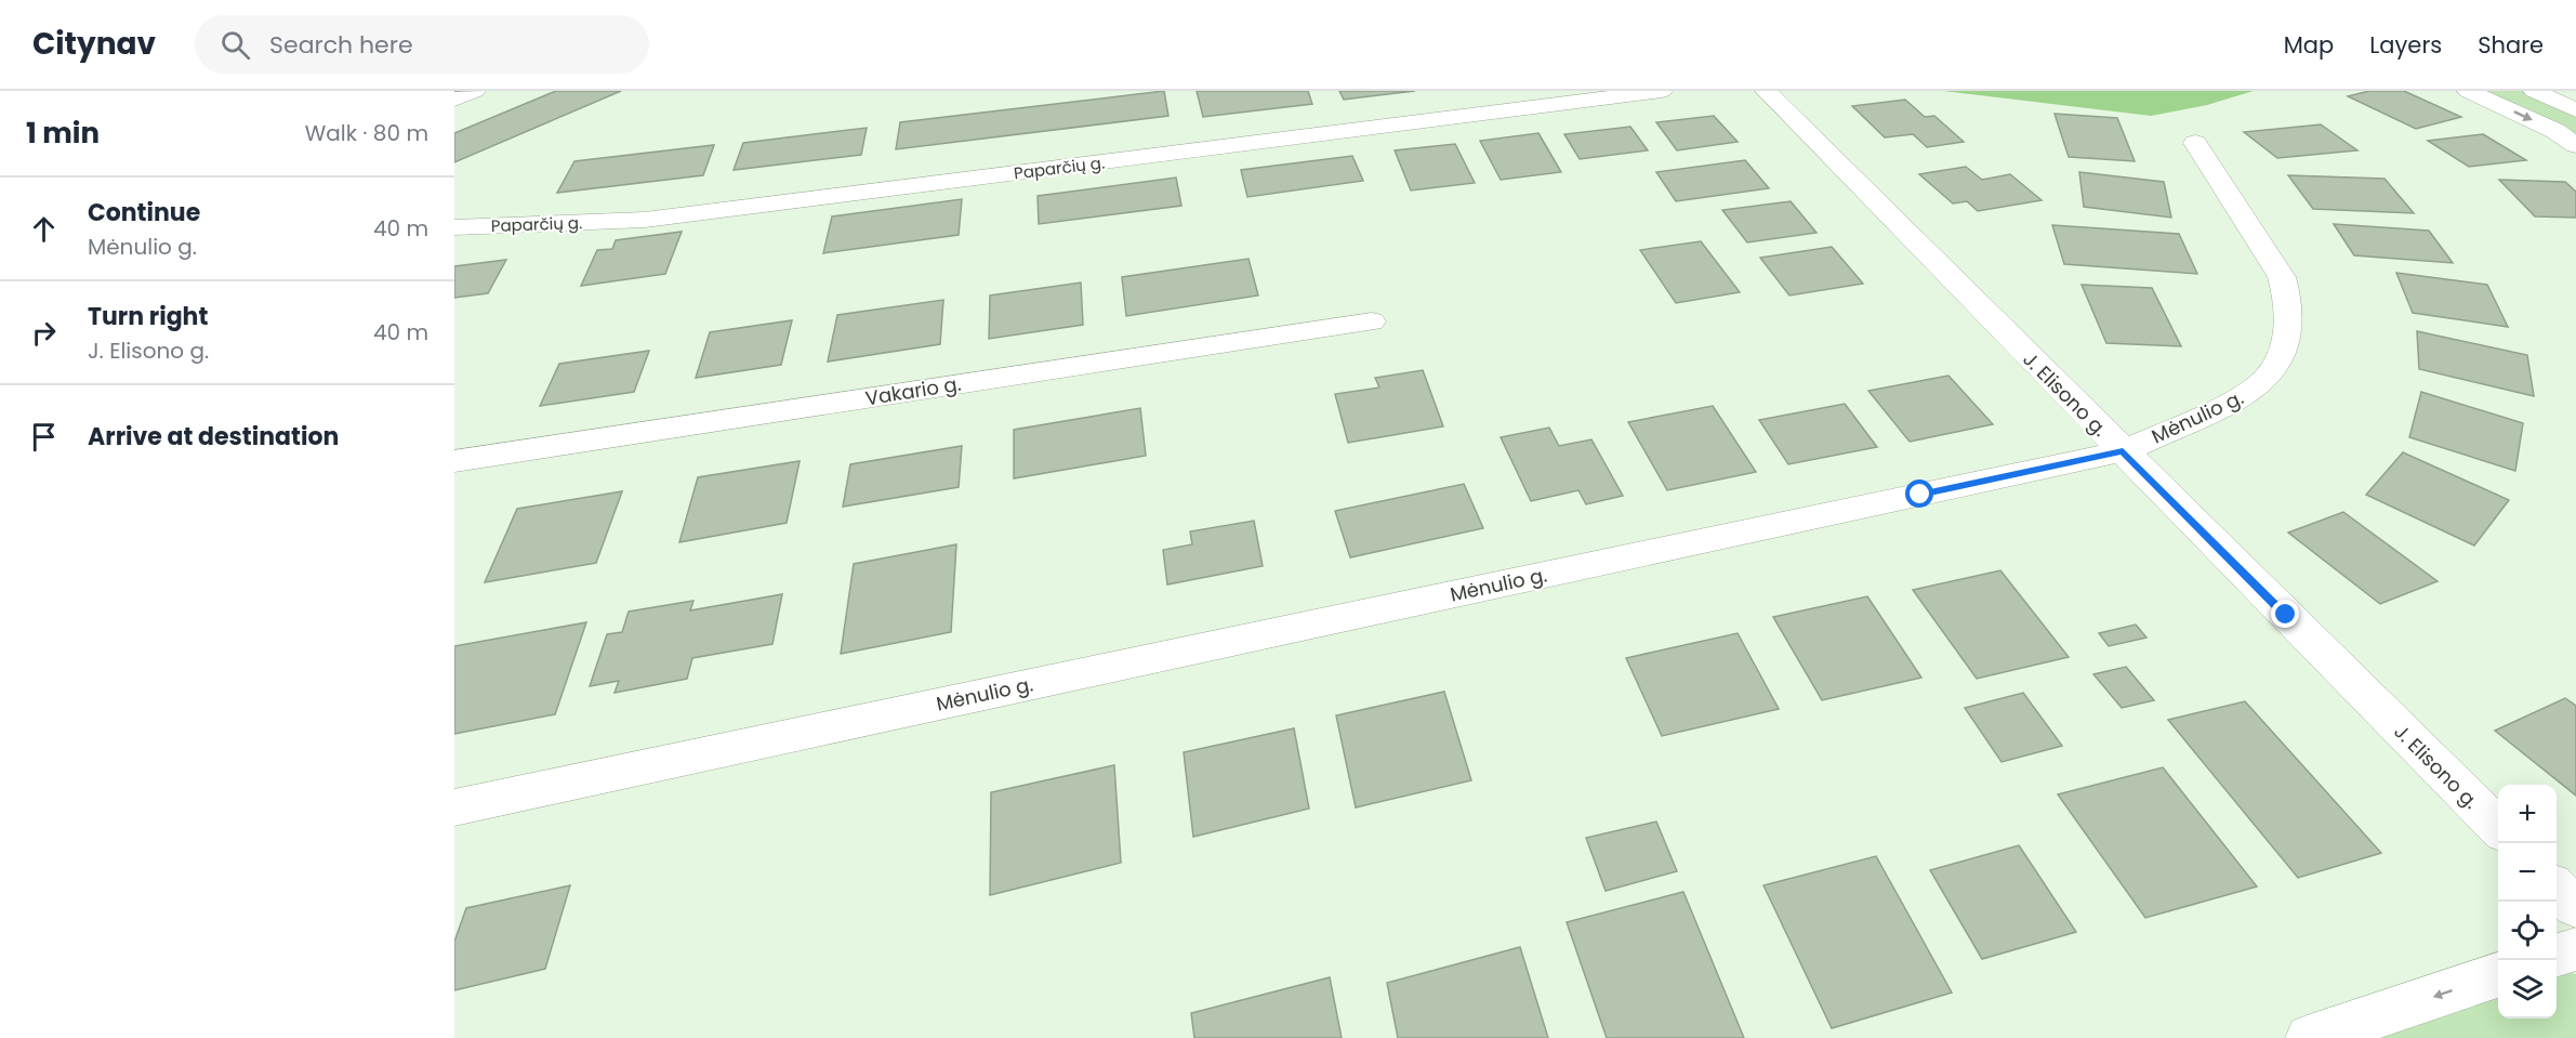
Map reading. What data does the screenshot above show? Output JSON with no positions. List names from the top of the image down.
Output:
{
  "streets": {
    "street": [
      "Paparčių g.",
      "Vakario g.",
      "J. Elisono g.",
      "Mėnulio g."
    ]
  },
  "crossings": [
    ["J. Elisono g.", "Mėnulio g."]
  ],
  "page": {
    "header": "Citynav",
    "search": "Search here",
    "nav": ["Map", "Layers", "Share"],
    "heading": ["1 min", "Walk · 80 m"],
    "list": [
      ["Continue", "Mėnulio g.", "40 m"],
      ["Turn right", "J. Elisono g.", "40 m"],
      "Arrive at destination"
    ],
    "map_buttons": ["+", "−"]
  }
}
